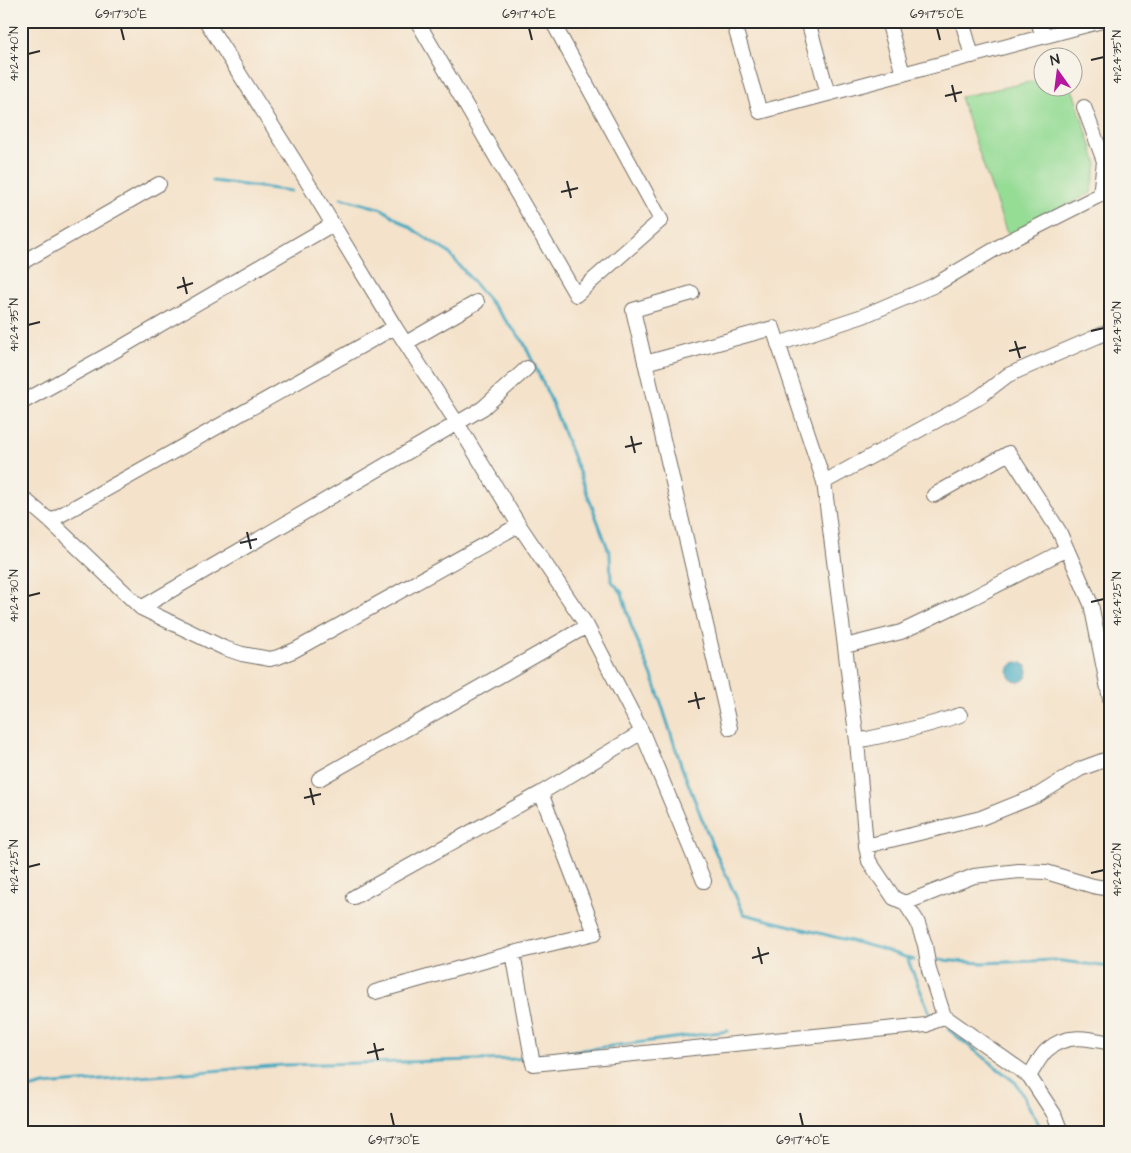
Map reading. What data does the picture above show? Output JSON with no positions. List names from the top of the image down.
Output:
{
  "north": "top",
  "coordinates": [
    "69°17'30\"E",
    "69°17'40\"E",
    "69°17'50\"E",
    "41°24'40\"N",
    "41°24'35\"N",
    "41°24'30\"N",
    "41°24'25\"N",
    "41°24'20\"N"
  ]
}
